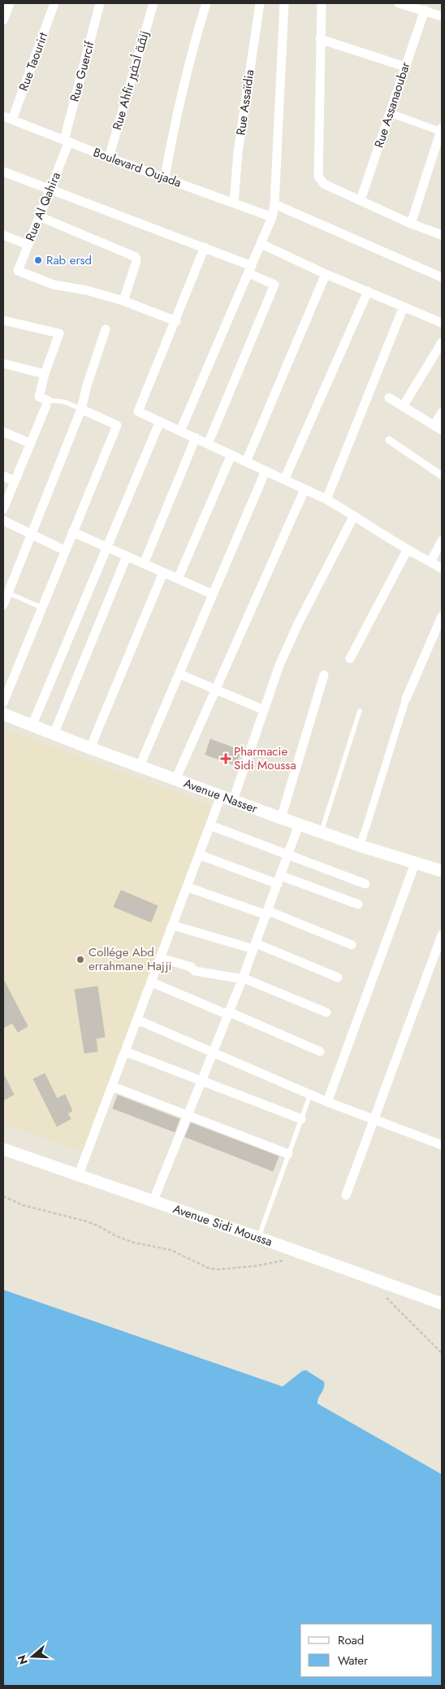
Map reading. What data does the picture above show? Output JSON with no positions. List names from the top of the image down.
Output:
{
  "streets": {
    "street": [
      "Rue Taourirt",
      "Rue Guercif",
      "Rue Ahfir زنقة أحفير",
      "Rue Assaïdia",
      "Rue Assanaoubar",
      "Boulevard Oujada",
      "Rue Al Qahira",
      "Avenue Nasser",
      "Avenue Sidi Moussa"
    ]
  },
  "crossings": [
    ["Rue Taourirt", "Boulevard Oujada"],
    ["Rue Guercif", "Boulevard Oujada"],
    ["Rue Guercif", "Rue Al Qahira"],
    ["Rue Ahfir زنقة أحفير", "Boulevard Oujada"],
    ["Rue Assaïdia", "Boulevard Oujada"],
    ["Boulevard Oujada", "Rue Al Qahira"]
  ],
  "places": {
    "other": ["Rab ersd", "Collége Abd errahmane Hajji"],
    "health": ["Pharmacie Sidi Moussa"]
  },
  "legend": ["Road", "Water"],
  "north": "left"
}
